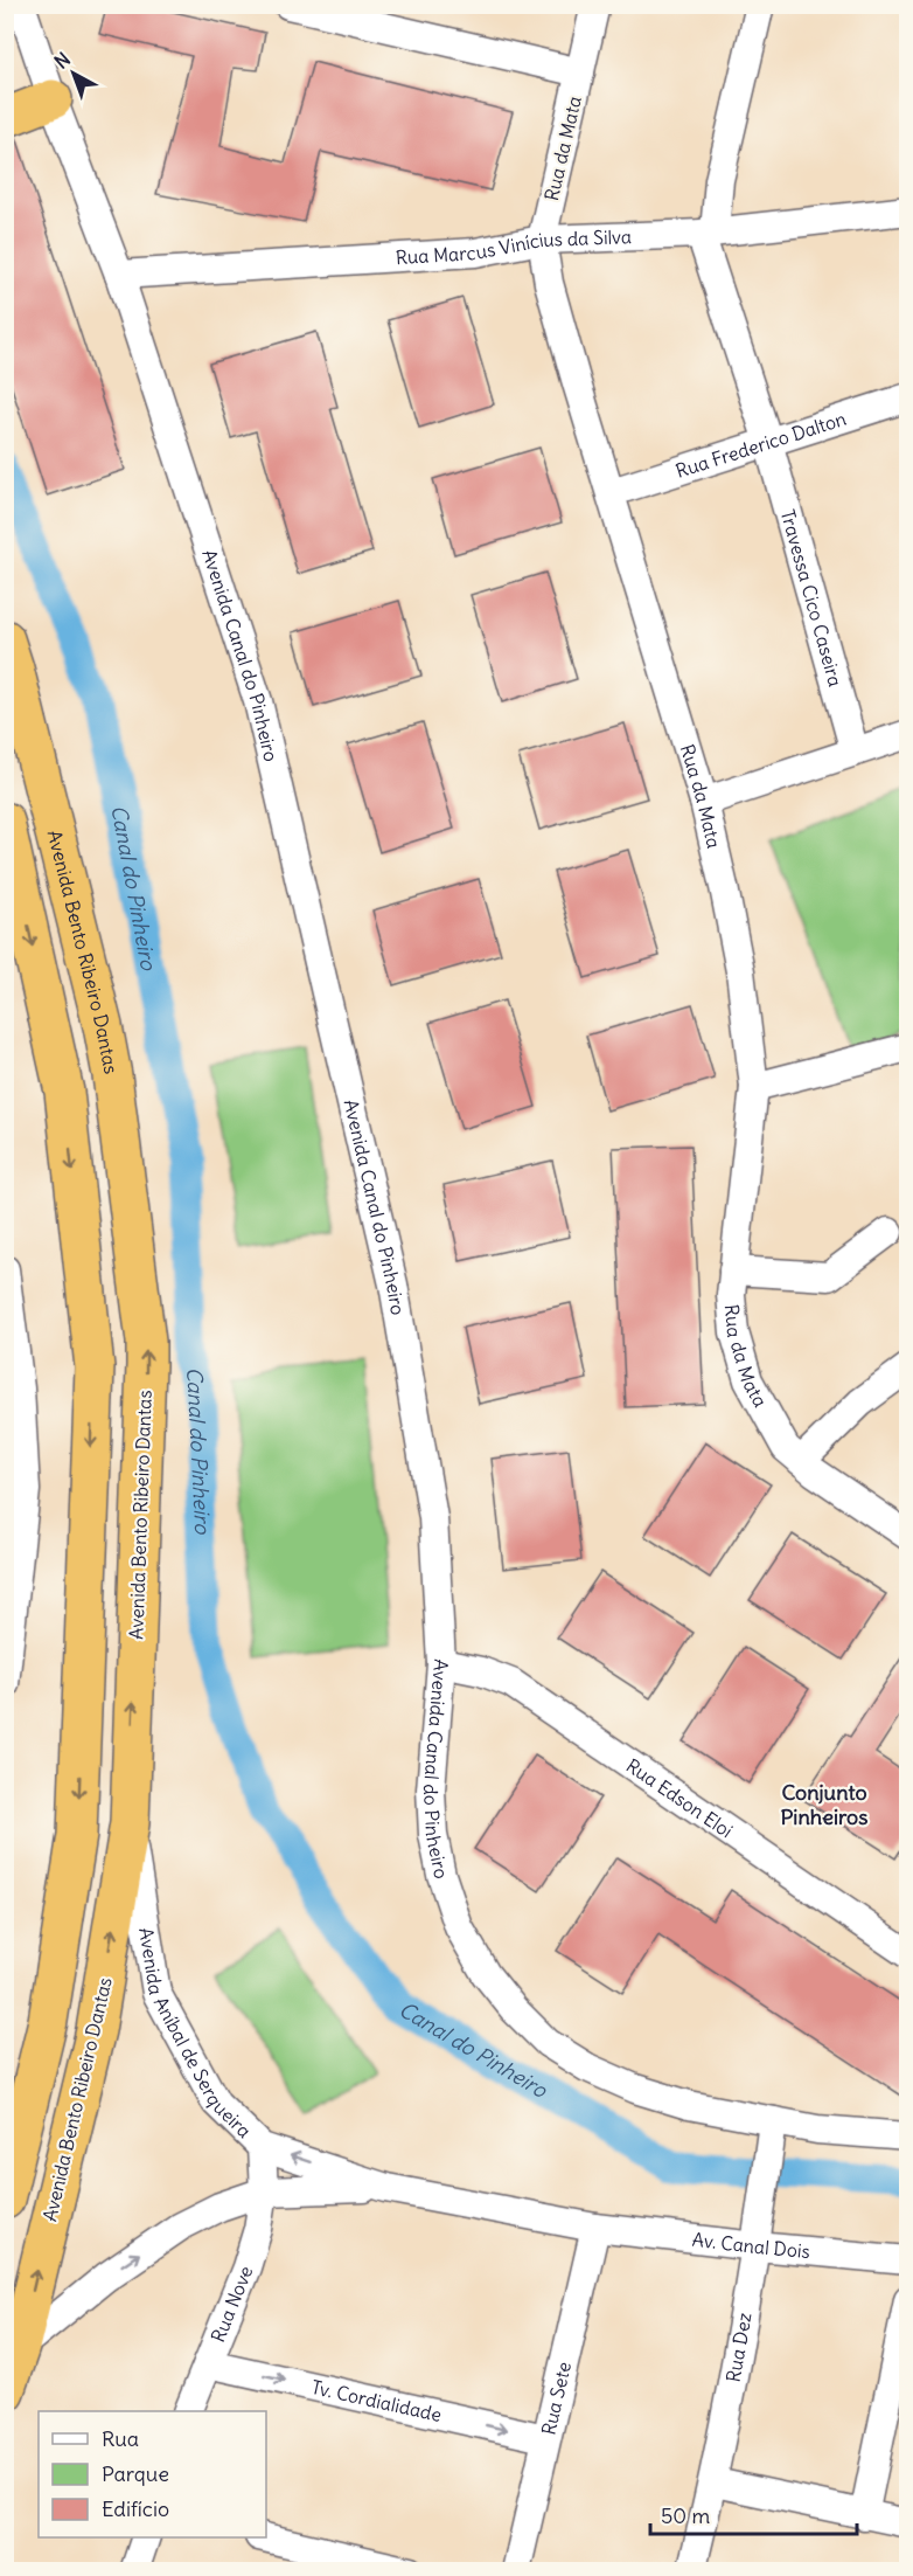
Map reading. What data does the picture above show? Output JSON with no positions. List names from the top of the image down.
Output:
{
  "streets": {
    "highway": ["Avenida Bento Ribeiro Dantas"],
    "street": [
      "Rua da Mata",
      "Rua Marcus Vinícius da Silva",
      "Rua Frederico Dalton",
      "Travessa Cico Caseira",
      "Avenida Canal do Pinheiro",
      "Rua Edson Eloi",
      "Avenida Aníbal de Serqueira",
      "Av. Canal Dois",
      "Rua Nove",
      "Rua Dez",
      "Rua Sete",
      "Tv. Cordialidade"
    ]
  },
  "crossings": [
    ["Rua da Mata", "Rua Marcus Vinícius da Silva"],
    ["Rua da Mata", "Rua Frederico Dalton"],
    ["Rua Marcus Vinícius da Silva", "Travessa Cico Caseira"],
    ["Rua Marcus Vinícius da Silva", "Avenida Canal do Pinheiro"],
    ["Rua Frederico Dalton", "Travessa Cico Caseira"],
    ["Avenida Canal do Pinheiro", "Rua Edson Eloi"],
    ["Avenida Canal do Pinheiro", "Rua Dez"],
    ["Avenida Bento Ribeiro Dantas", "Avenida Aníbal de Serqueira"],
    ["Avenida Aníbal de Serqueira", "Av. Canal Dois"],
    ["Avenida Aníbal de Serqueira", "Rua Nove"],
    ["Avenida Aníbal de Serqueira", "Rua Sete"],
    ["Av. Canal Dois", "Rua Dez"],
    ["Av. Canal Dois", "Rua Sete"],
    ["Rua Nove", "Tv. Cordialidade"],
    ["Rua Sete", "Tv. Cordialidade"]
  ],
  "districts": ["Conjunto Pinheiros"],
  "water": ["Canal do Pinheiro"],
  "legend": ["Rua", "Parque", "Edifício"],
  "scale_bar": "50 m",
  "north": "top left"
}
